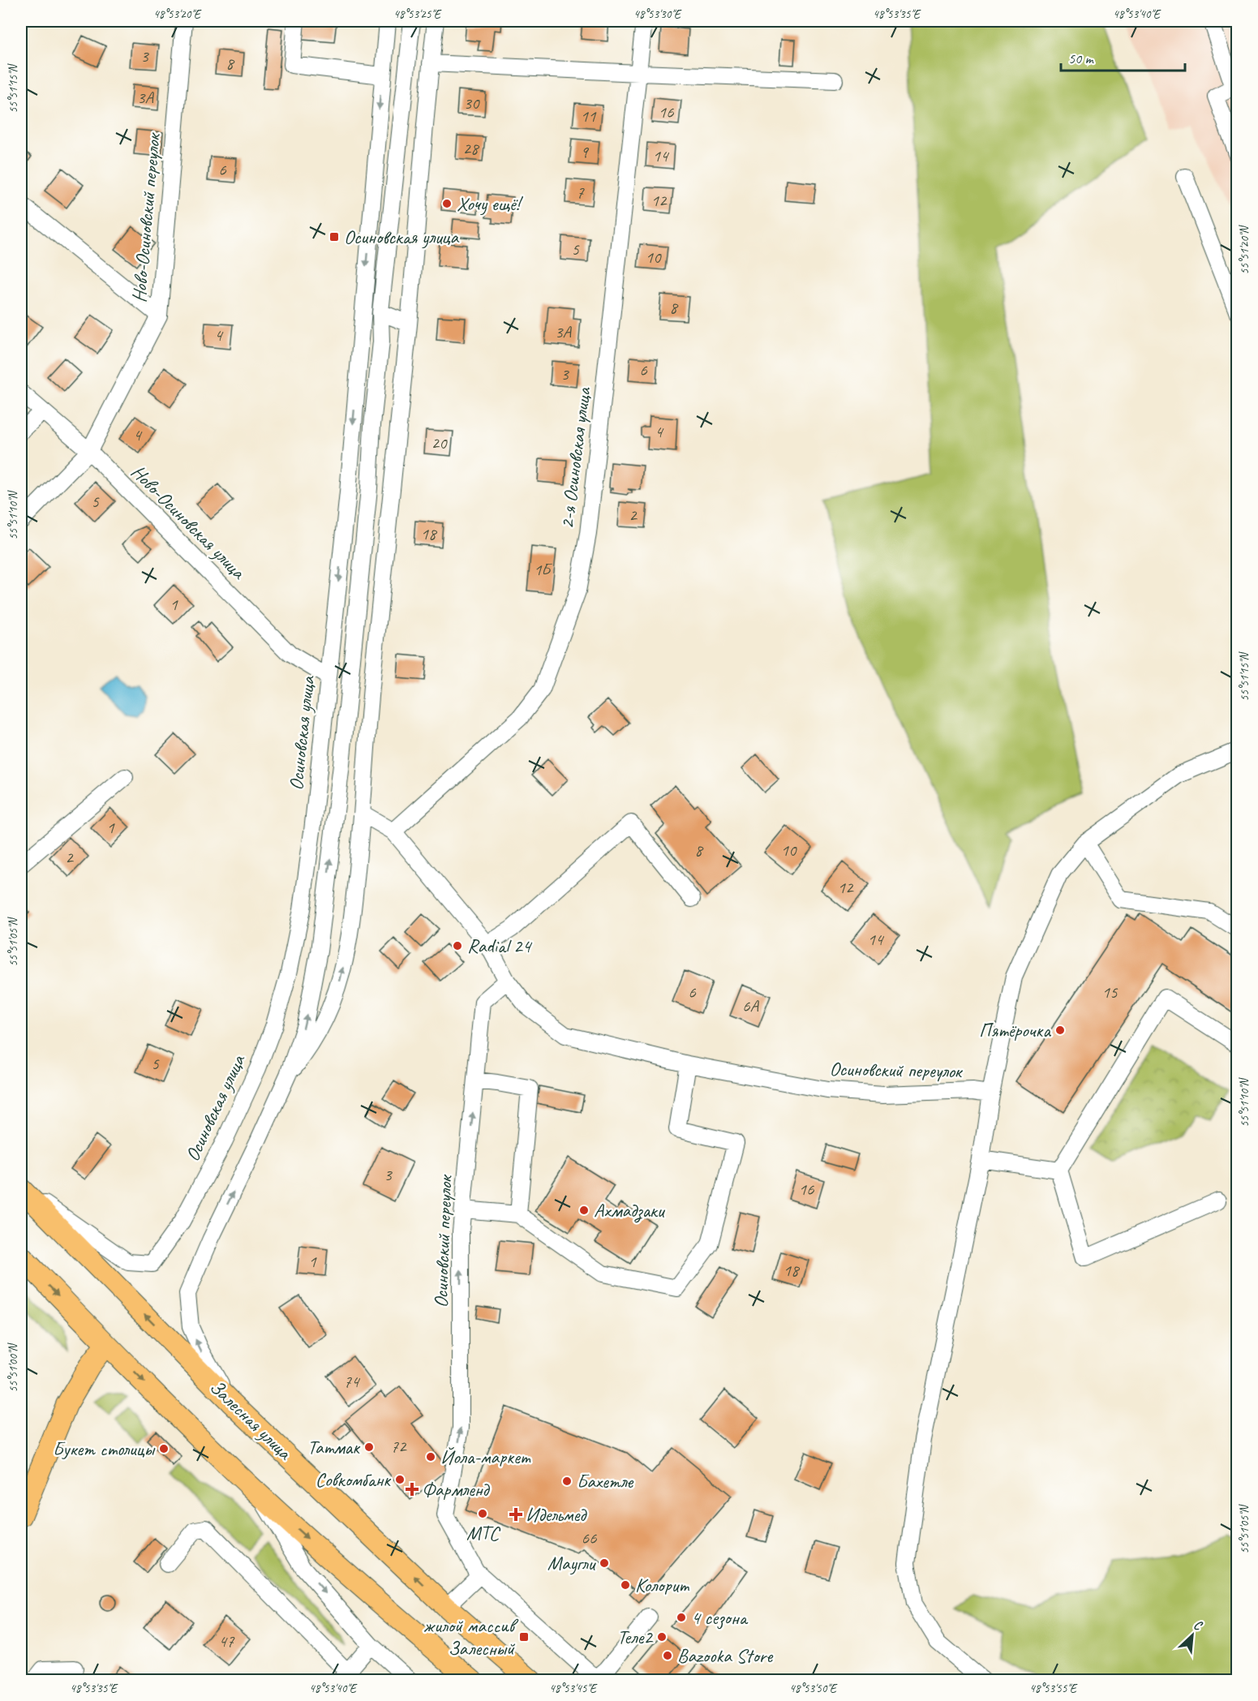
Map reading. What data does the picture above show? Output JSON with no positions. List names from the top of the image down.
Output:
{
  "streets": {
    "main road": ["Залесная улица"],
    "street": [
      "Ново-Осиновский переулок",
      "2-я Осиновская улица",
      "Ново-Осиновская улица",
      "Осиновская улица",
      "Осиновский переулок"
    ]
  },
  "crossings": [
    ["Ново-Осиновский переулок", "Ново-Осиновская улица"],
    ["2-я Осиновская улица", "Осиновский переулок"],
    ["Ново-Осиновская улица", "Осиновская улица"],
    ["Осиновская улица", "Залесная улица"]
  ],
  "one_way": ["Осиновский переулок"],
  "places": {
    "other": [
      "Хочу ещё!",
      "Radial 24",
      "Пятёрочка",
      "Ахмадзаки",
      "Татмак",
      "Букет столицы",
      "Йола-маркет",
      "Совкомбанк",
      "Бахетле",
      "МТС",
      "Маугли",
      "Колорит",
      "4 сезона",
      "Теле2",
      "Bazooka Store"
    ],
    "transit": ["Осиновская улица", "жилой массив Залесный"],
    "health": ["Фармленд", "Идельмед"]
  },
  "house_numbers": [
    "3",
    "8",
    "3А",
    "30",
    "16",
    "11",
    "28",
    "9",
    "14",
    "6",
    "7",
    "12",
    "5",
    "10",
    "8",
    "3А",
    "4",
    "6",
    "3",
    "4",
    "4",
    "20",
    "5",
    "2",
    "18",
    "1Б",
    "1",
    "1",
    "8",
    "10",
    "2",
    "12",
    "14",
    "6",
    "15",
    "6А",
    "5",
    "3",
    "16",
    "1",
    "18",
    "74",
    "72",
    "66",
    "47"
  ],
  "scale_bar": "50 m",
  "north": "top right",
  "coordinates": [
    "48°53'20\"E",
    "48°53'25\"E",
    "48°53'30\"E",
    "48°53'35\"E",
    "48°53'40\"E",
    "55°51'15\"N",
    "55°51'20\"N",
    "55°51'10\"N",
    "55°51'05\"N",
    "55°51'00\"N",
    "48°53'45\"E",
    "48°53'50\"E",
    "48°53'55\"E"
  ]
}
